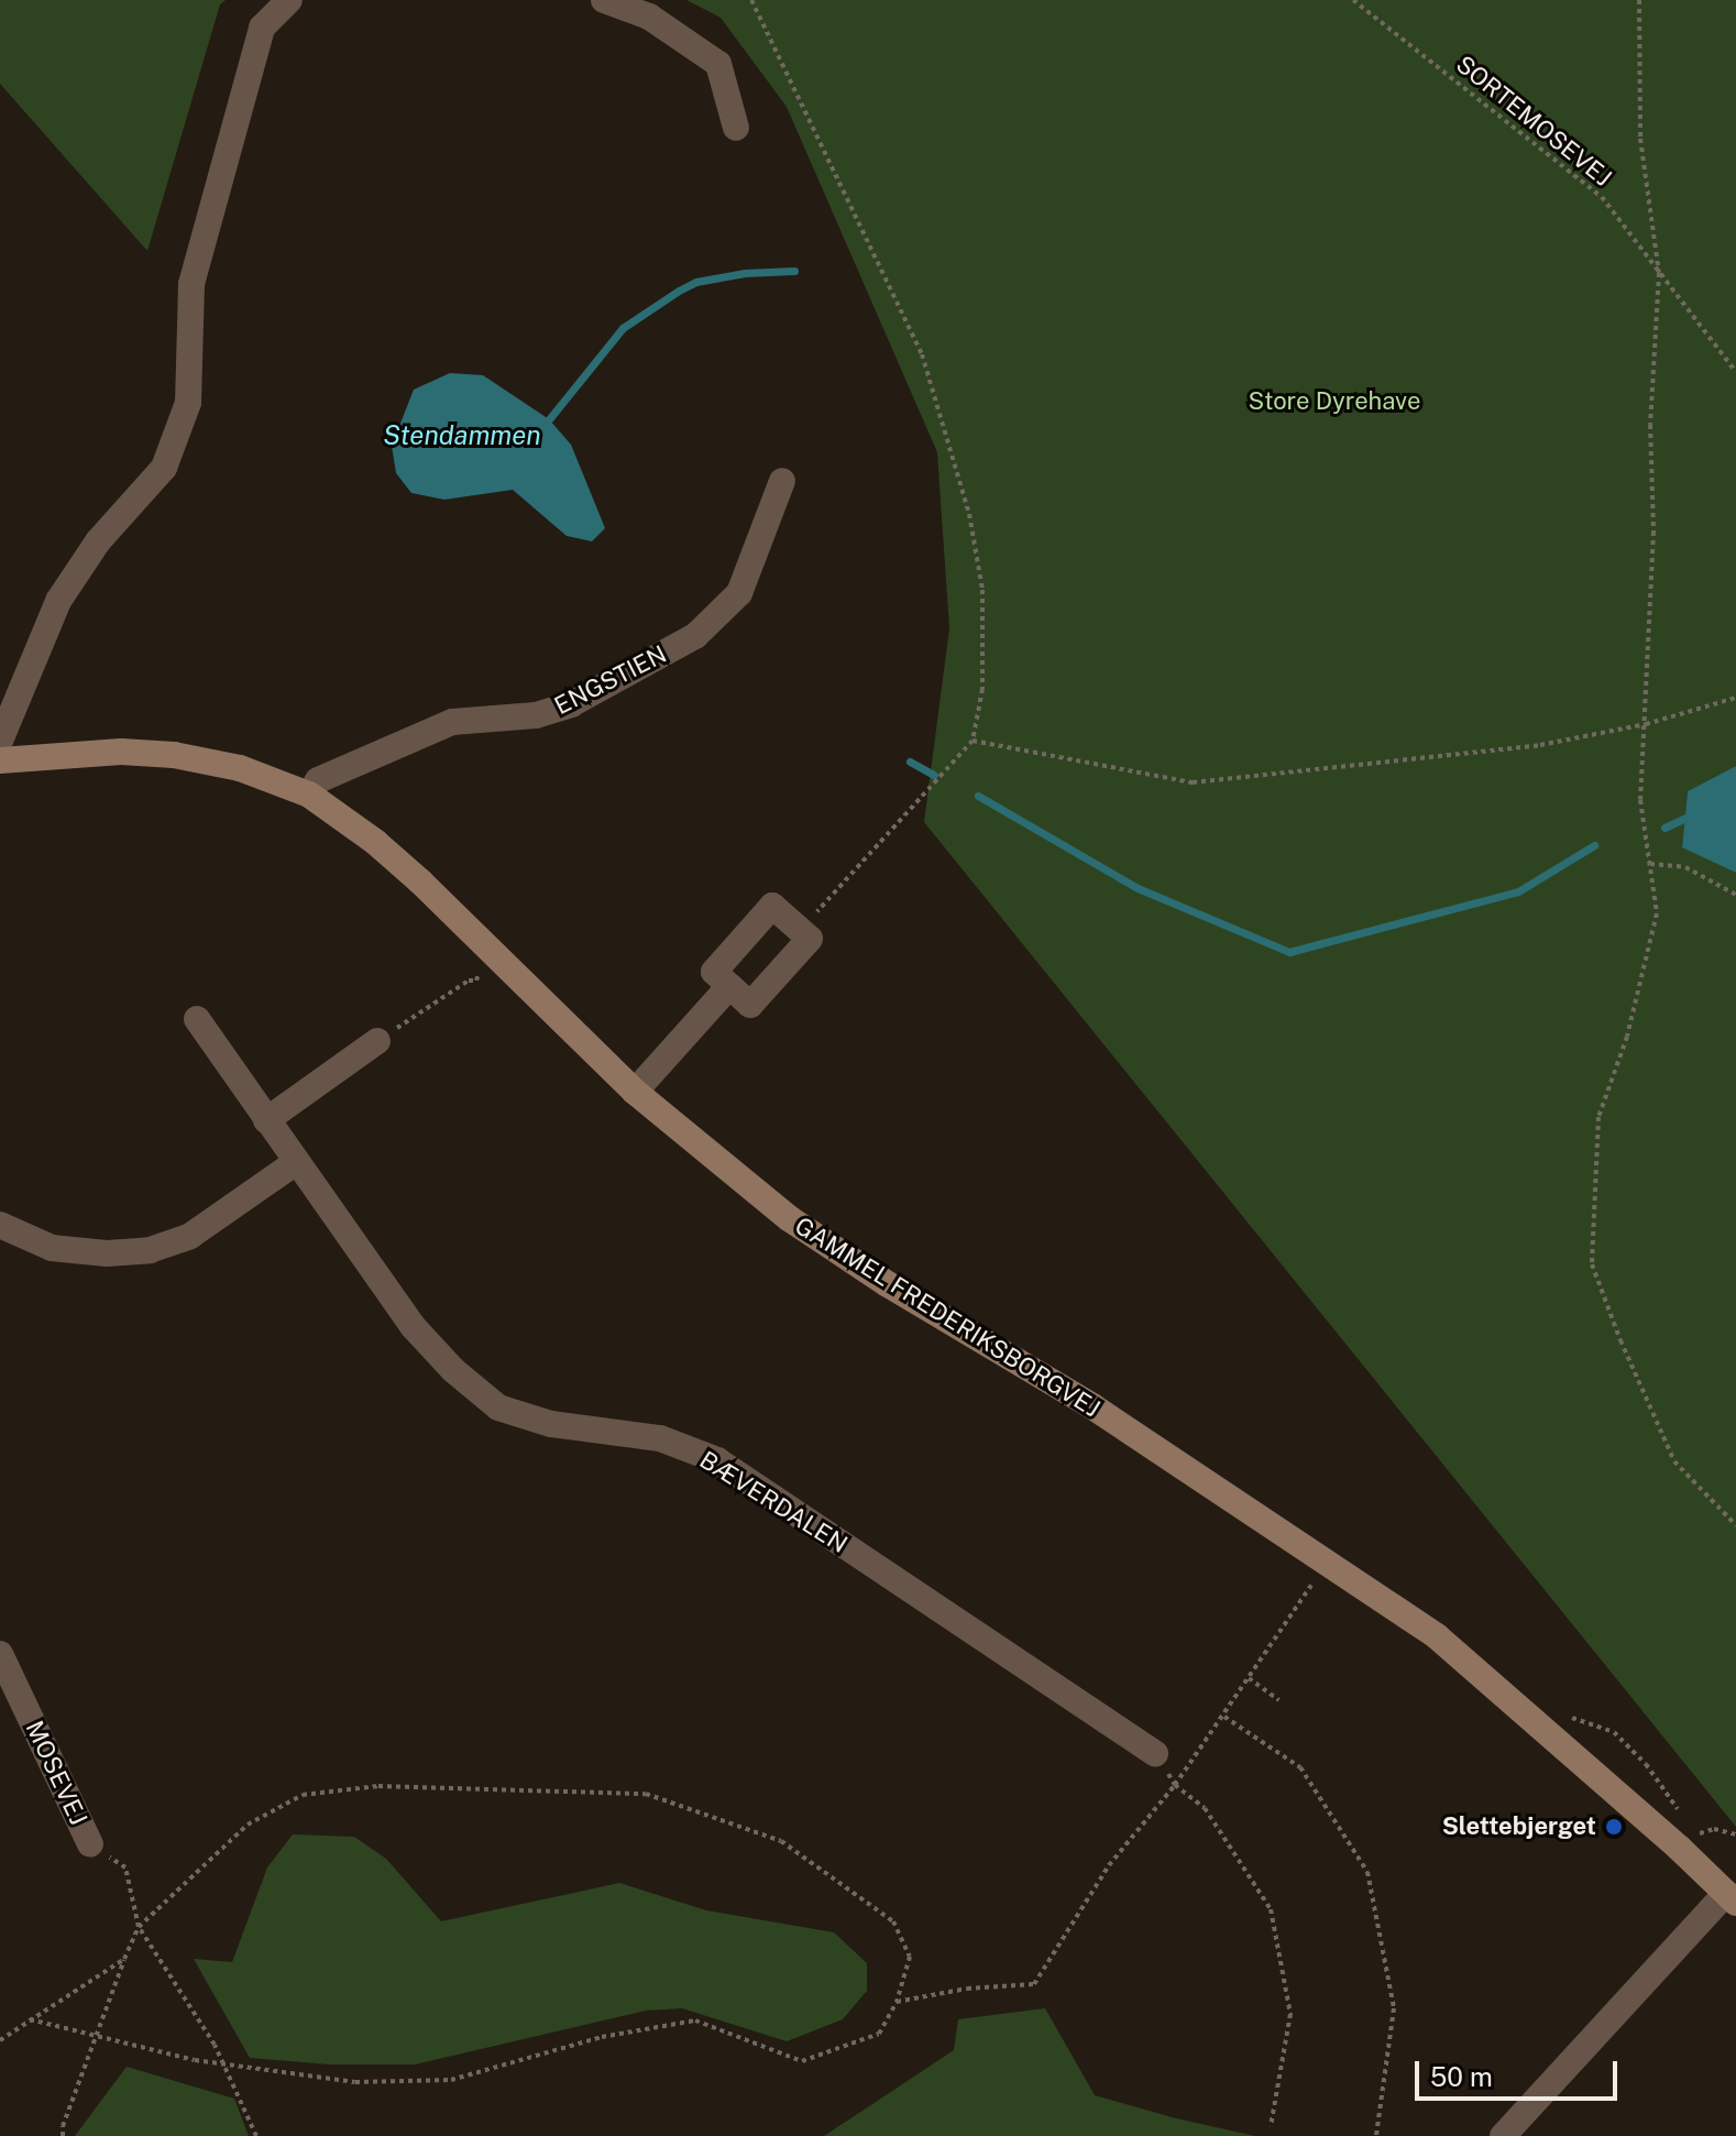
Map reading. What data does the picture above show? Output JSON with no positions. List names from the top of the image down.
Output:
{
  "streets": {
    "street": [
      "ENGSTIEN",
      "GAMMEL FREDERIKSBORGVEJ",
      "BÆVERDALEN",
      "MOSEVEJ"
    ],
    "path": ["SORTEMOSEVEJ"]
  },
  "crossings": [
    ["ENGSTIEN", "GAMMEL FREDERIKSBORGVEJ"]
  ],
  "water": ["Stendammen"],
  "parks": ["Store Dyrehave"],
  "places": ["Slettebjerget"],
  "scale_bar": "50 m"
}
